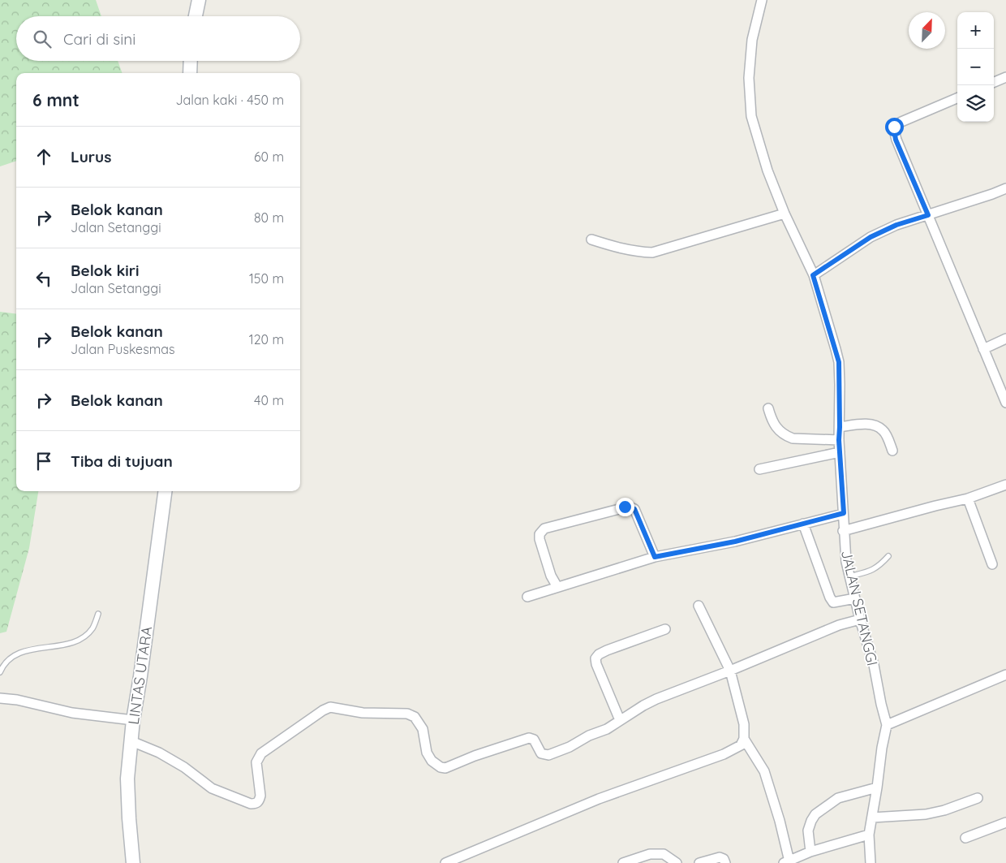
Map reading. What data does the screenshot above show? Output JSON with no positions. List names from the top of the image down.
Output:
{
  "streets": {
    "street": ["JALAN SETANGGI", "LINTAS UTARA"]
  },
  "north": "top right",
  "page": {
    "map_buttons": ["+", "−"],
    "search": "Cari di sini",
    "heading": ["6 mnt", "Jalan kaki · 450 m"],
    "list": [
      ["Lurus", "60 m"],
      ["Belok kanan", "Jalan Setanggi", "80 m"],
      ["Belok kiri", "Jalan Setanggi", "150 m"],
      ["Belok kanan", "Jalan Puskesmas", "120 m"],
      ["Belok kanan", "40 m"],
      "Tiba di tujuan"
    ]
  }
}
